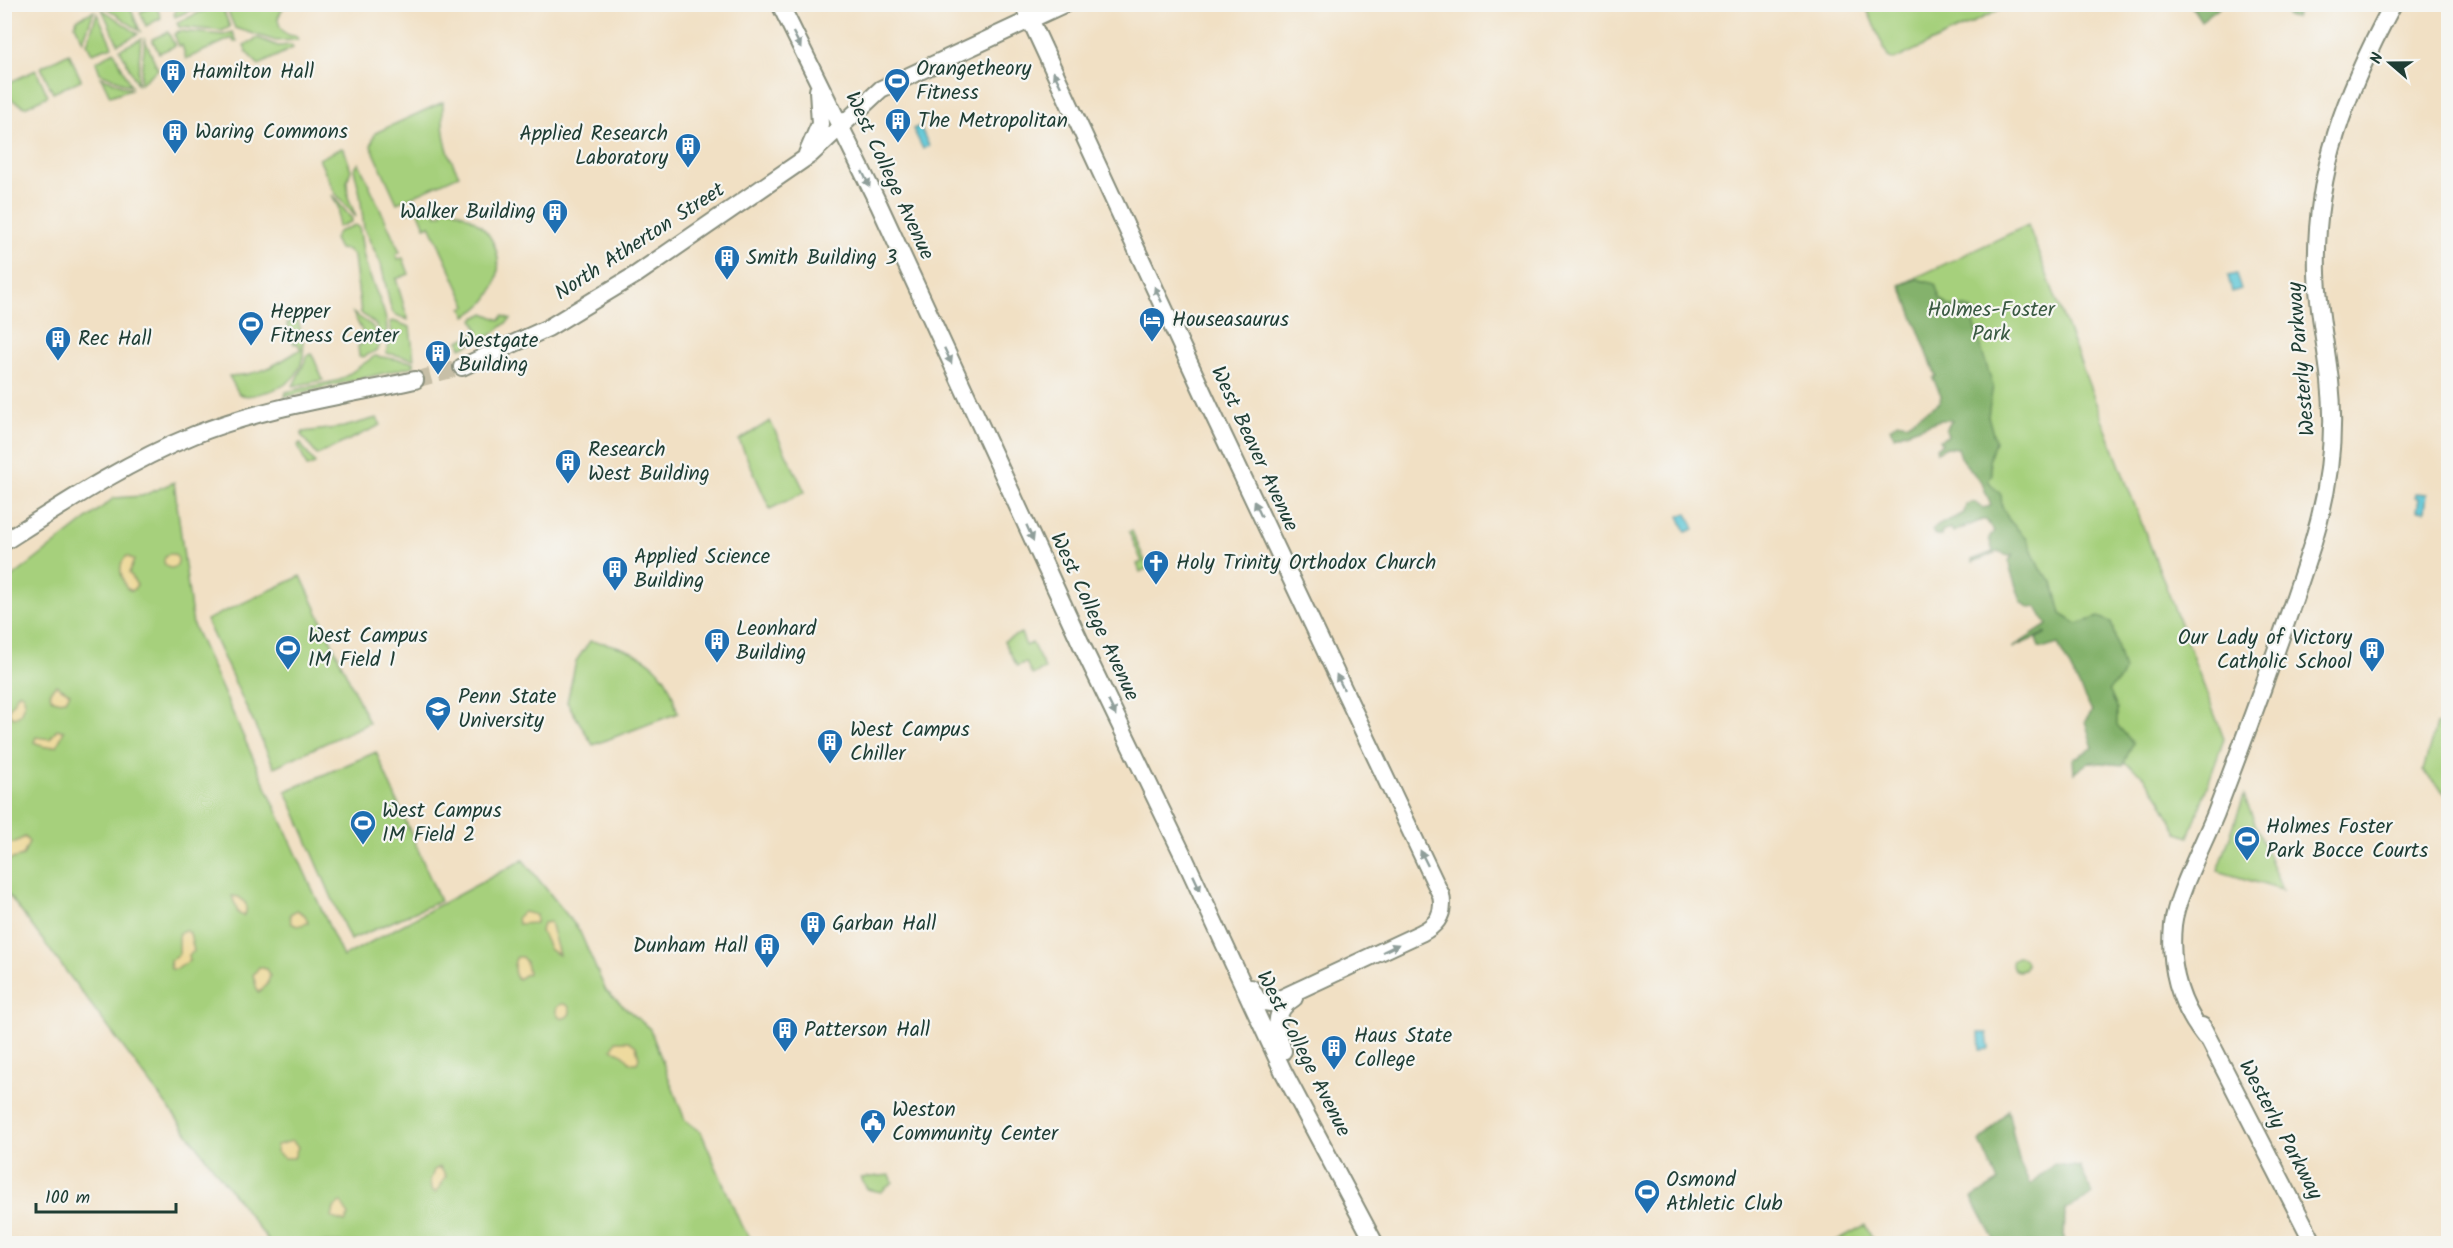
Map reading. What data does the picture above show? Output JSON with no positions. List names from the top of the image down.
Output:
{
  "streets": {
    "main road": [
      "West College Avenue",
      "North Atherton Street",
      "Westerly Parkway",
      "West Beaver Avenue"
    ]
  },
  "crossings": [
    ["West College Avenue", "North Atherton Street"],
    ["North Atherton Street", "West Beaver Avenue"]
  ],
  "one_way": ["West College Avenue", "West Beaver Avenue"],
  "parks": ["Holmes-Foster Park"],
  "places": {
    "building": [
      "Hamilton Hall",
      "The Metropolitan",
      "Waring Commons",
      "Applied Research Laboratory",
      "Walker Building",
      "Smith Building 3",
      "Rec Hall",
      "Westgate Building",
      "Research West Building",
      "Applied Science Building",
      "Leonhard Building",
      "Our Lady of Victory Catholic School",
      "West Campus Chiller",
      "Garban Hall",
      "Dunham Hall",
      "Patterson Hall",
      "Haus State College"
    ],
    "sports": [
      "Orangetheory Fitness",
      "Hepper Fitness Center",
      "West Campus IM Field 1",
      "West Campus IM Field 2",
      "Holmes Foster Park Bocce Courts",
      "Osmond Athletic Club"
    ],
    "hotel": ["Houseasaurus"],
    "church": ["Holy Trinity Orthodox Church"],
    "school or university": ["Penn State University"],
    "public building": ["Weston Community Center"]
  },
  "scale_bar": "100 m",
  "north": "left"
}
